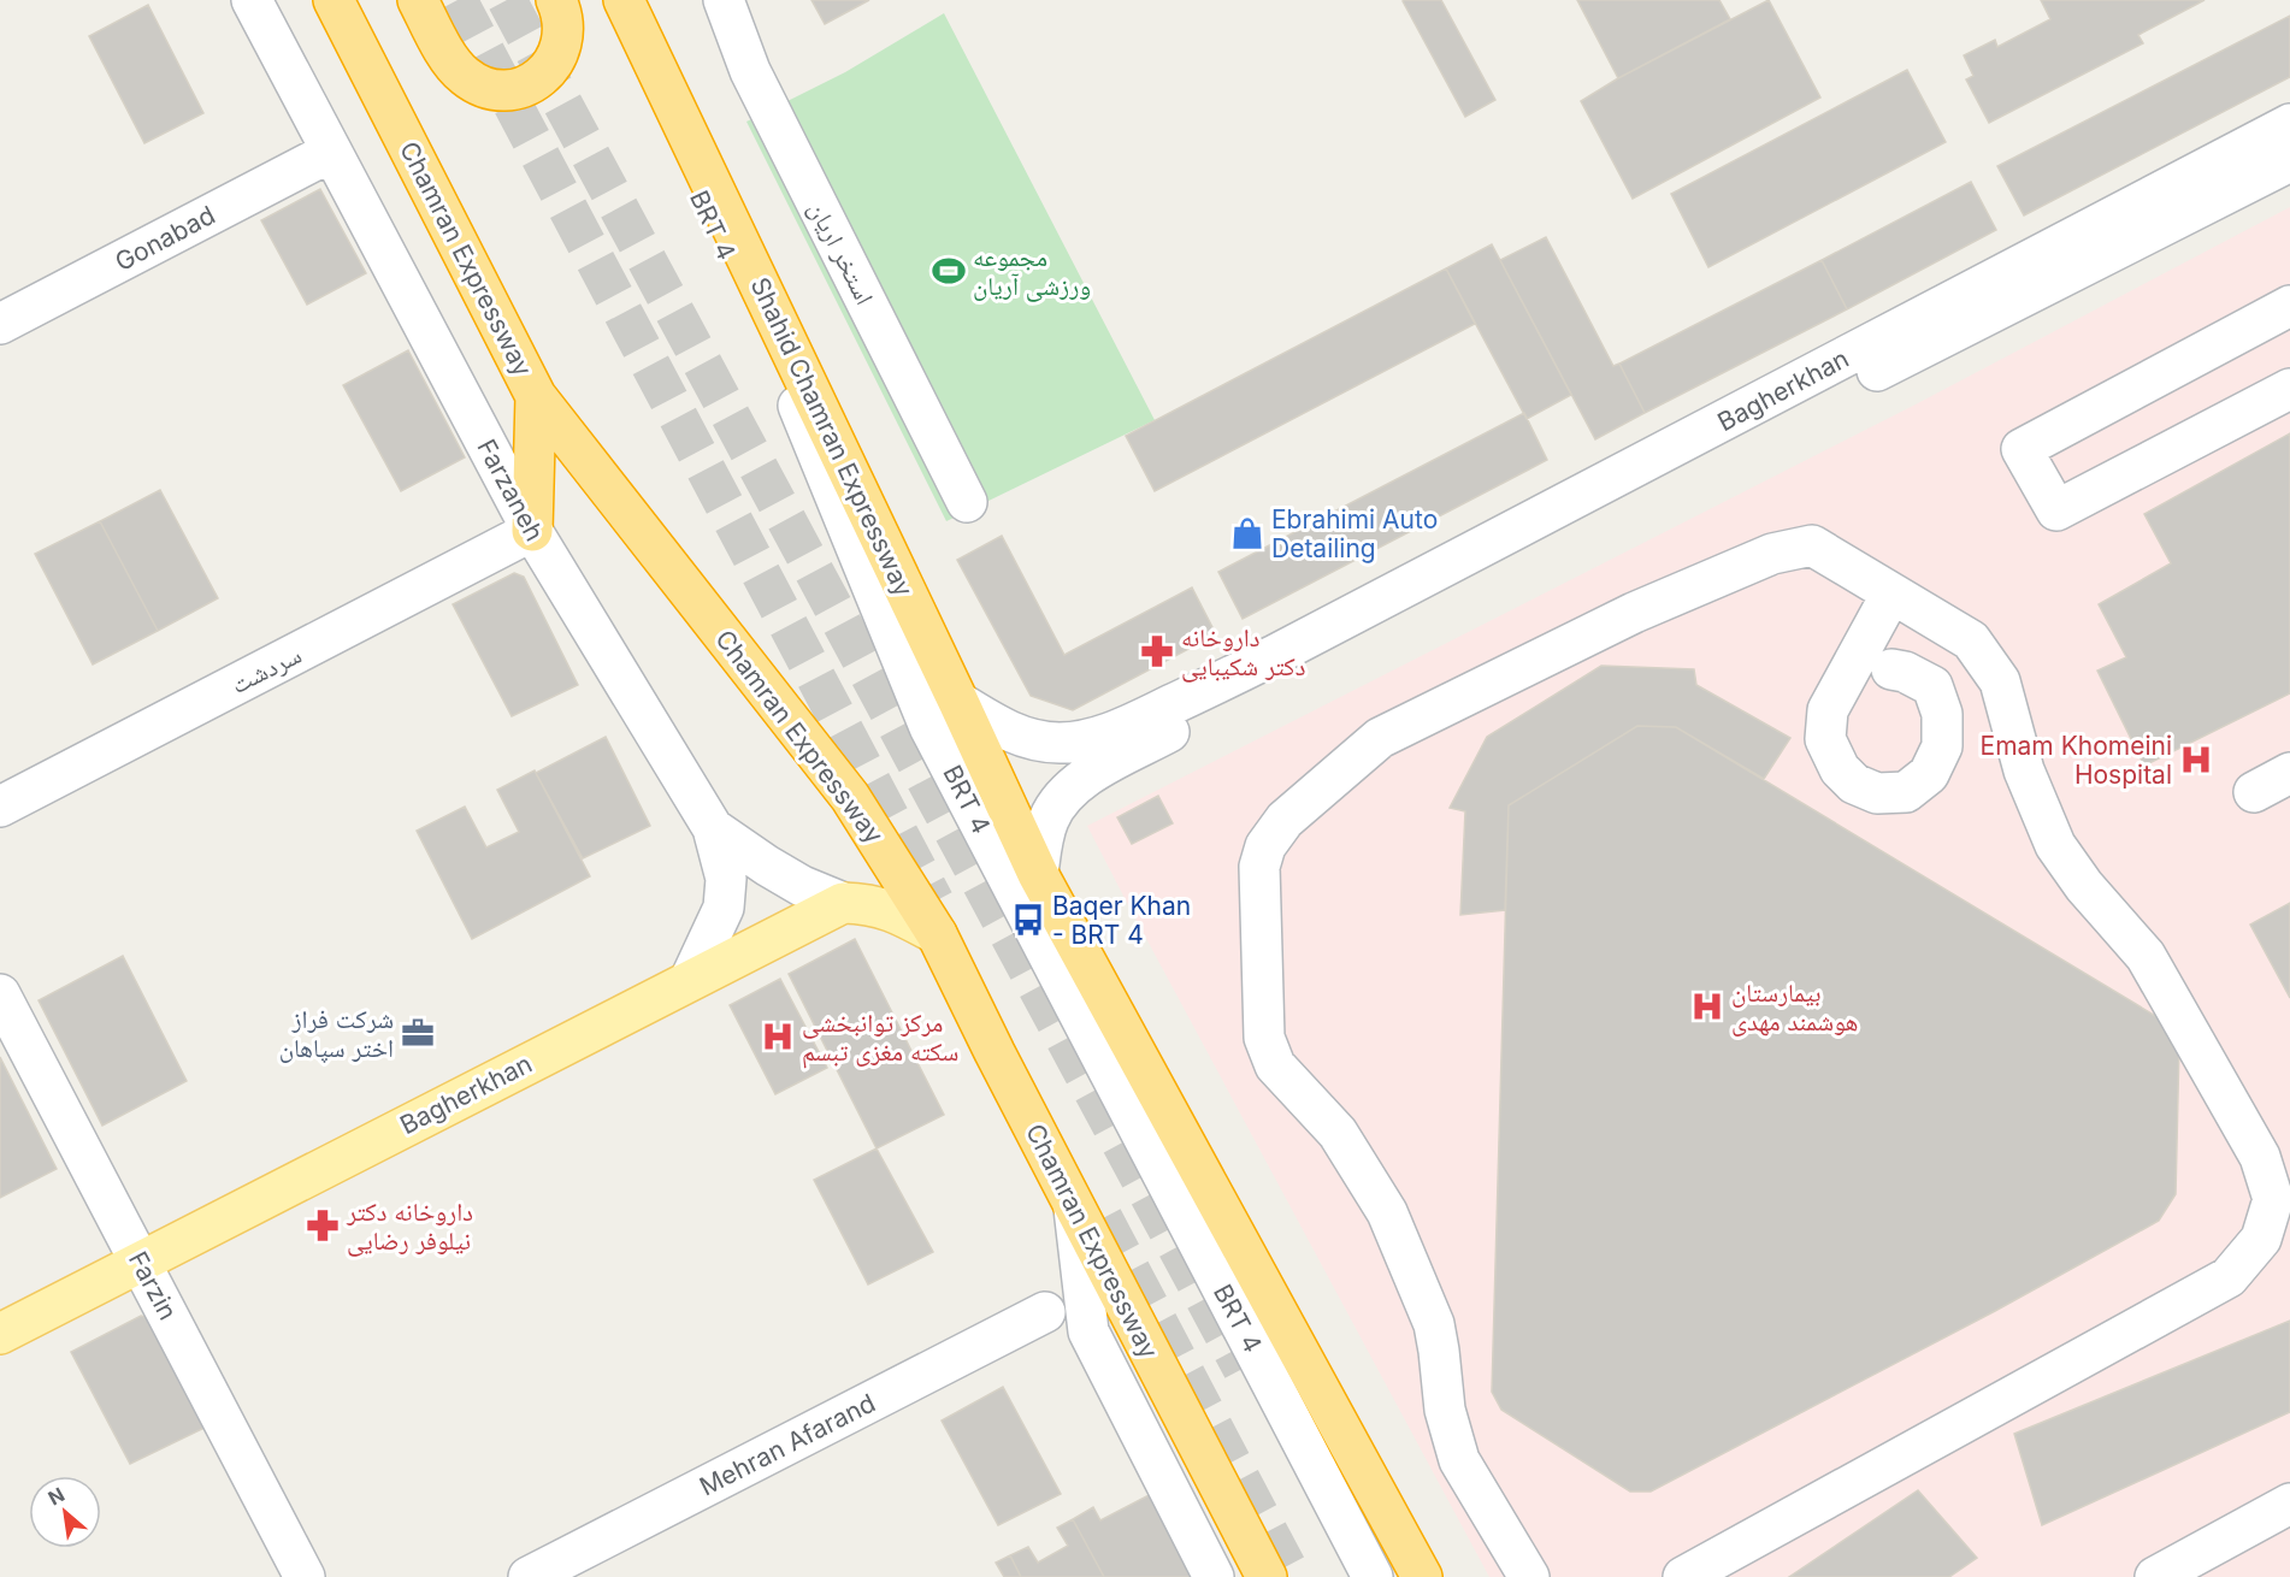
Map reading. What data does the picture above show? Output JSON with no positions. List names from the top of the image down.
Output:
{
  "streets": {
    "highway": ["Chamran Expressway", "Shahid Chamran Expressway"],
    "main road": ["Bagherkhan"],
    "street": [
      "BRT 4",
      "Gonabad",
      "استخر اریان",
      "Farzaneh",
      "سردشت",
      "Farzin",
      "Mehran Afarand"
    ]
  },
  "crossings": [
    ["BRT 4", "Shahid Chamran Expressway"],
    ["Gonabad", "Farzaneh"],
    ["Bagherkhan", "Farzaneh"],
    ["Bagherkhan", "Farzin"],
    ["Farzaneh", "سردشت"]
  ],
  "places": {
    "sports": ["مجموعه ورزشی آریان"],
    "shop": ["Ebrahimi Auto Detailing"],
    "pharmacy": ["داروخانه دکتر شکیبایی", "داروخانه دکتر نیلوفر رضایی"],
    "hospital": ["Emam Khomeini Hospital", "بیمارستان هوشمند مهدی", "مرکز توانبخشی سکته مغزی تبسم"],
    "bus stop": ["Baqer Khan - BRT 4"],
    "office": ["شرکت فراز اختر سپاهان"]
  },
  "north": "top left"
}
